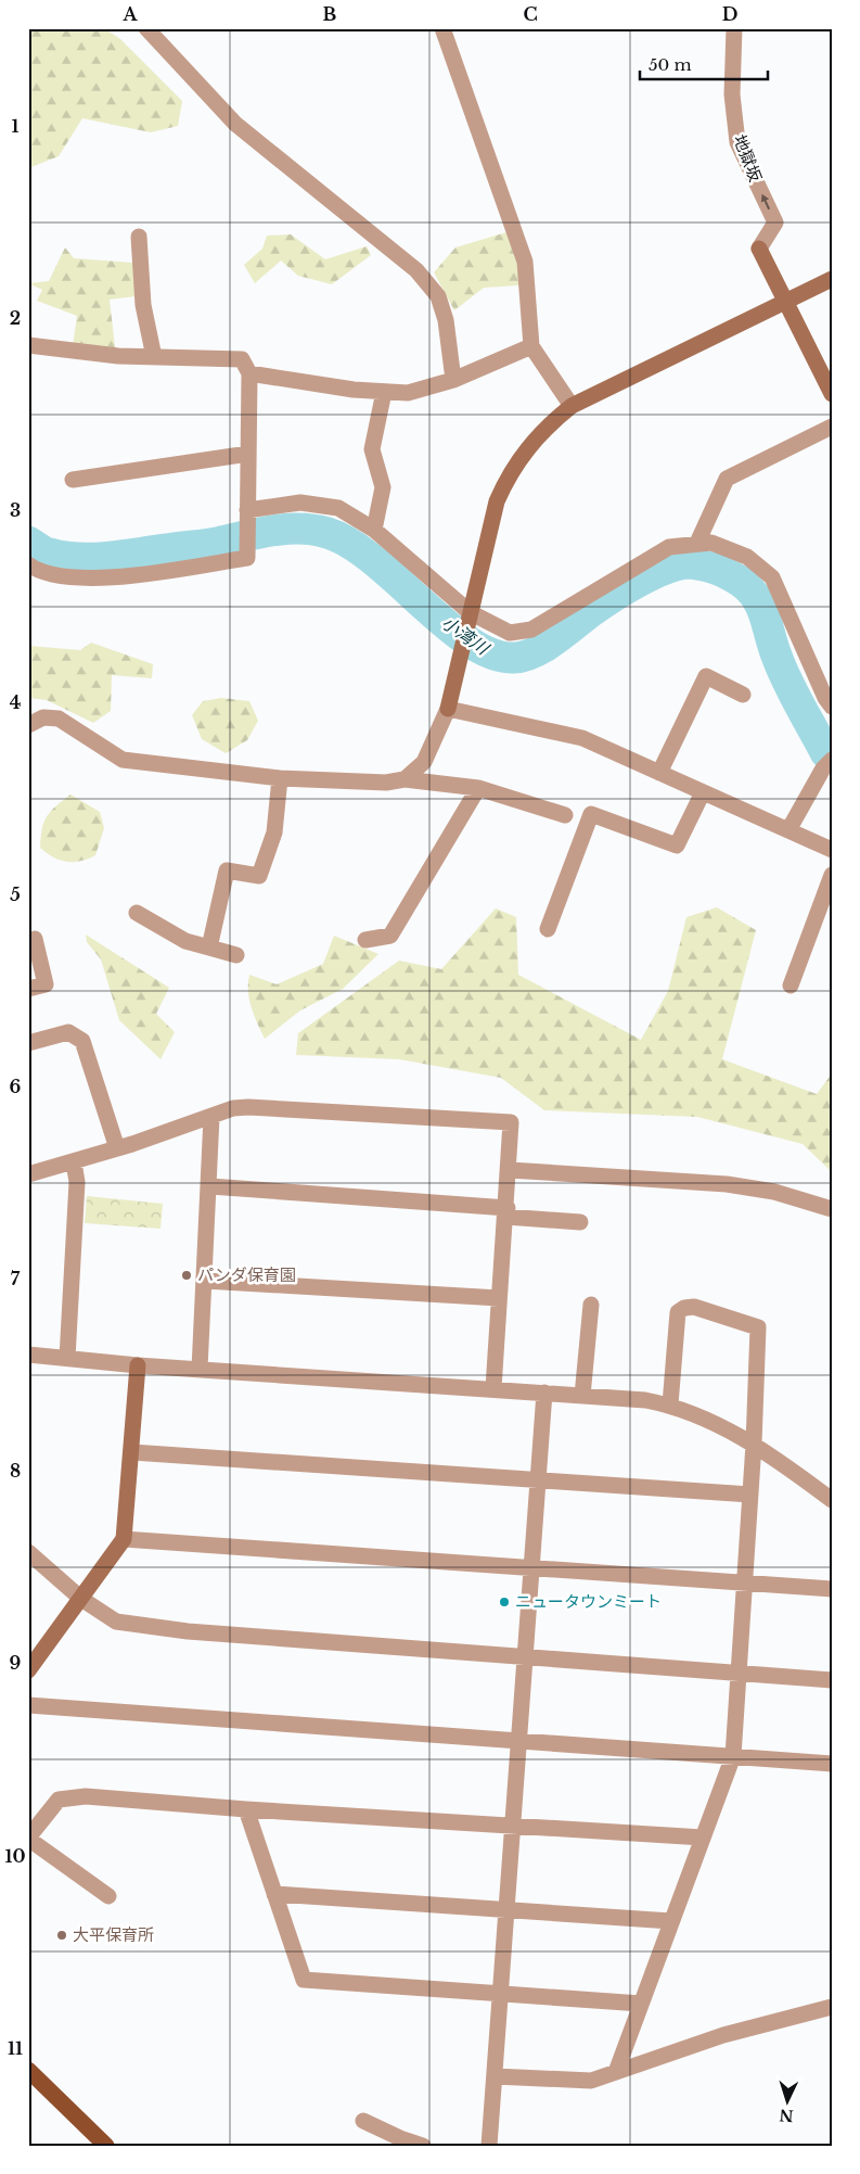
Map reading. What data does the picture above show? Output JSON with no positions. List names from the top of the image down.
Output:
{
  "streets": {
    "street": ["地獄坂"]
  },
  "one_way": ["地獄坂"],
  "water": ["小湾川"],
  "places": ["パンダ保育園", "ニュータウンミート", "大平保育所"],
  "scale_bar": "50 m",
  "north": "bottom",
  "grid": {
    "columns": [
      "A",
      "B",
      "C",
      "D"
    ],
    "rows": [
      "1",
      "2",
      "3",
      "4",
      "5",
      "6",
      "7",
      "8",
      "9",
      "10",
      "11"
    ]
  }
}
